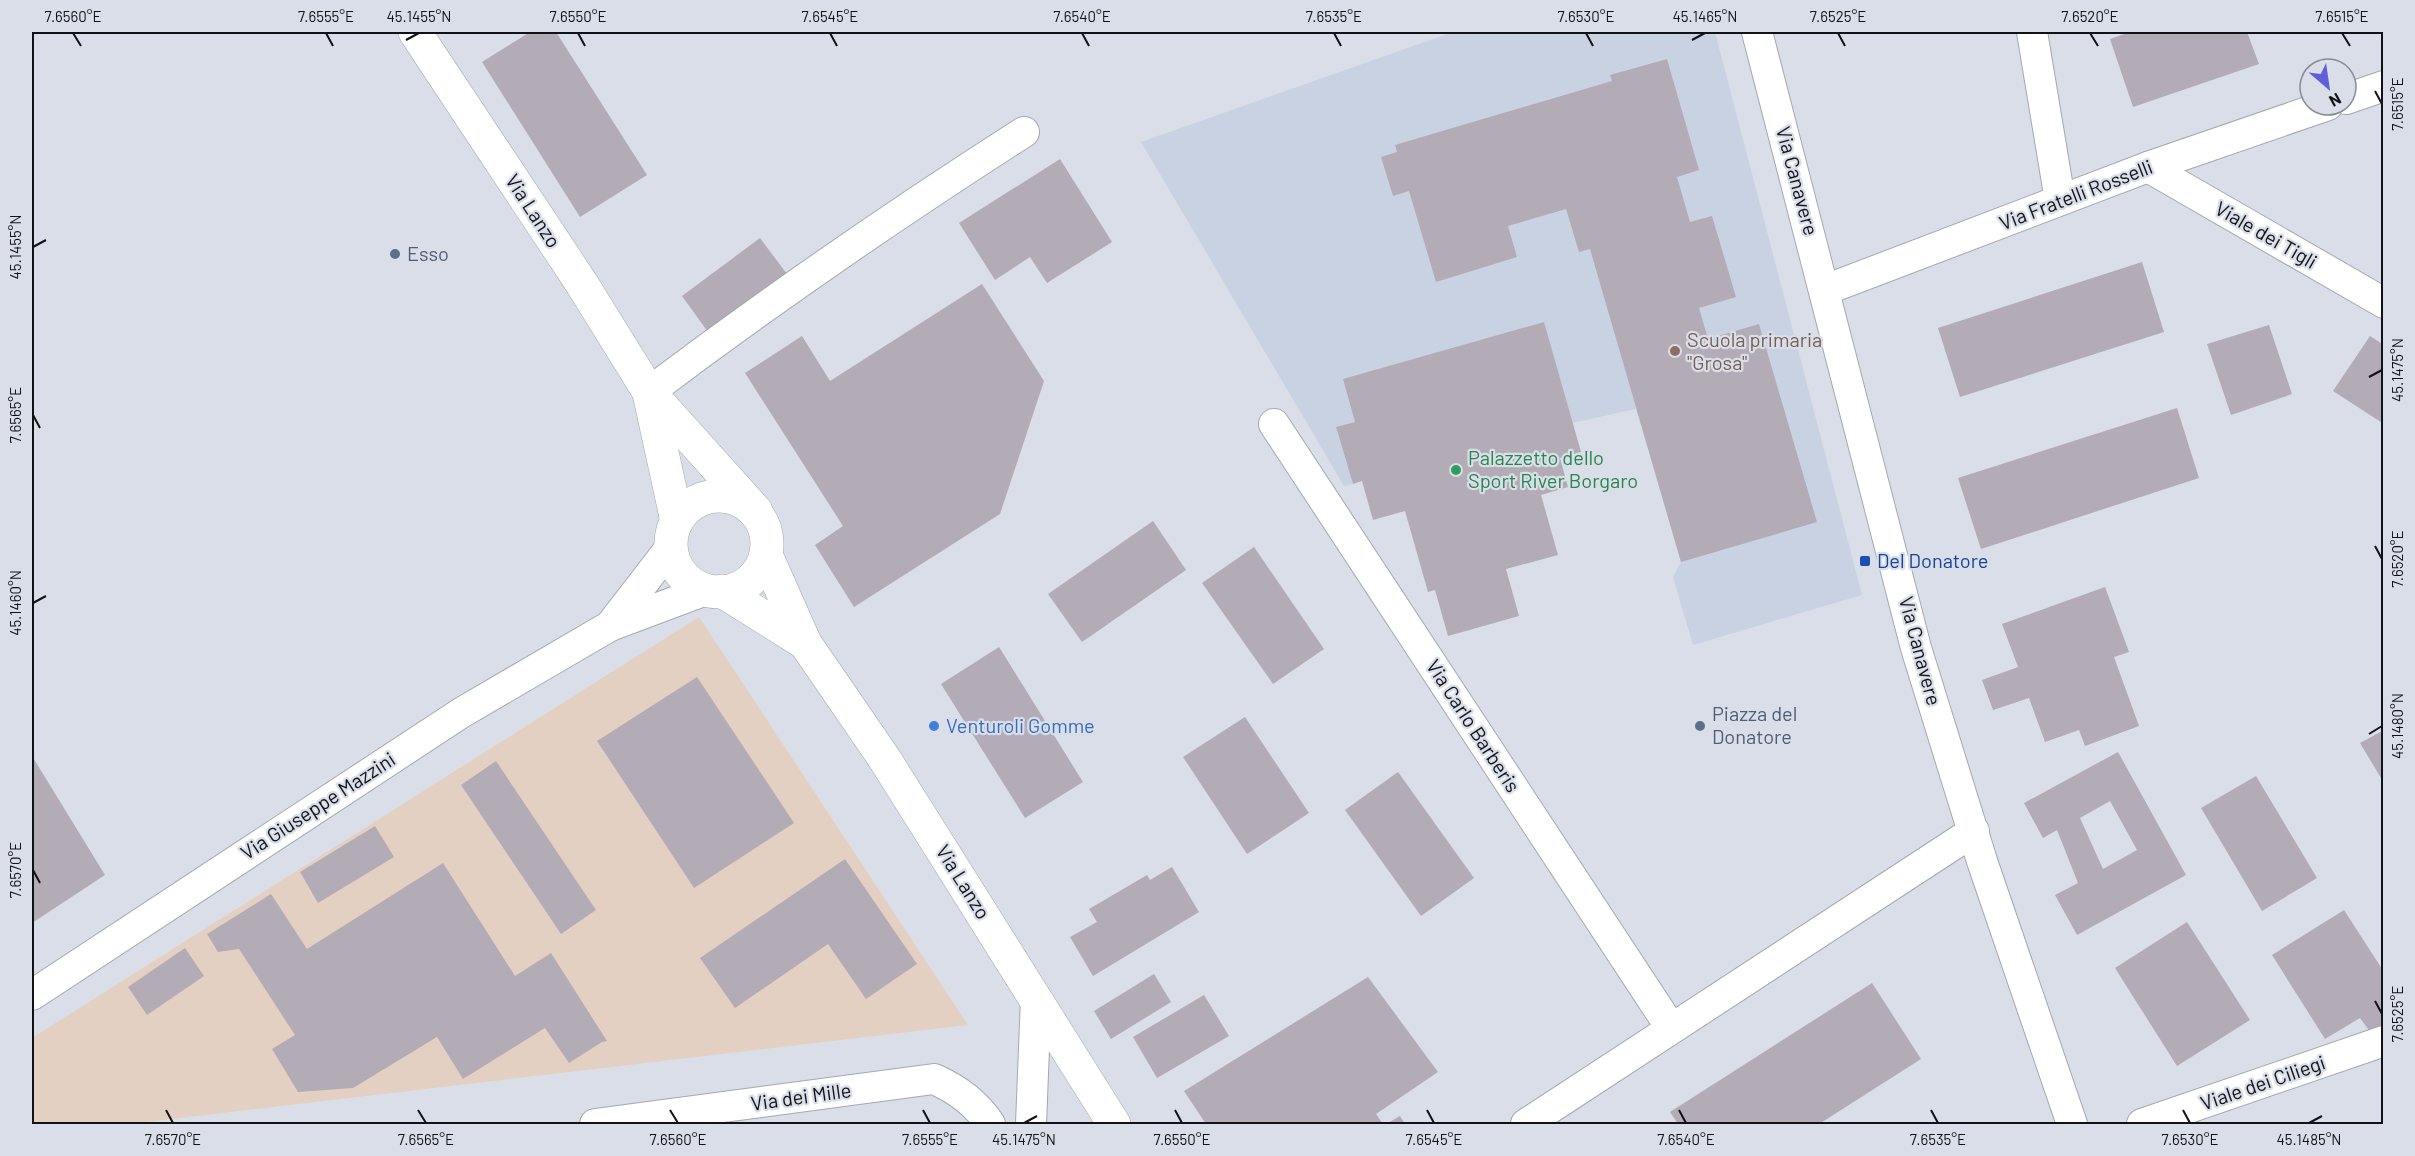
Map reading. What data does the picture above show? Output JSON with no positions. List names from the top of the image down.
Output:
{
  "streets": {
    "street": [
      "Via Canavere",
      "Via Fratelli Rosselli",
      "Via Lanzo",
      "Viale dei Tigli",
      "Via Carlo Barberis",
      "Via Giuseppe Mazzini",
      "Viale dei Ciliegi",
      "Via dei Mille"
    ]
  },
  "crossings": [
    ["Via Canavere", "Via Fratelli Rosselli"],
    ["Via Fratelli Rosselli", "Viale dei Tigli"],
    ["Via Lanzo", "Via Giuseppe Mazzini"]
  ],
  "places": {
    "other": [
      "Esso",
      "Scuola primaria \"Grosa\"",
      "Palazzetto dello Sport River Borgaro",
      "Venturoli Gomme",
      "Piazza del Donatore"
    ],
    "transit": ["Del Donatore"]
  },
  "north": "bottom right",
  "coordinates": [
    "7.6560°E",
    "7.6555°E",
    "45.1455°N",
    "7.6550°E",
    "7.6545°E",
    "7.6540°E",
    "7.6535°E",
    "7.6530°E",
    "45.1465°N",
    "7.6525°E",
    "7.6520°E",
    "7.6515°E",
    "45.1475°N",
    "7.6565°E",
    "45.1460°N",
    "45.1480°N",
    "7.6570°E",
    "45.1485°N"
  ]
}
